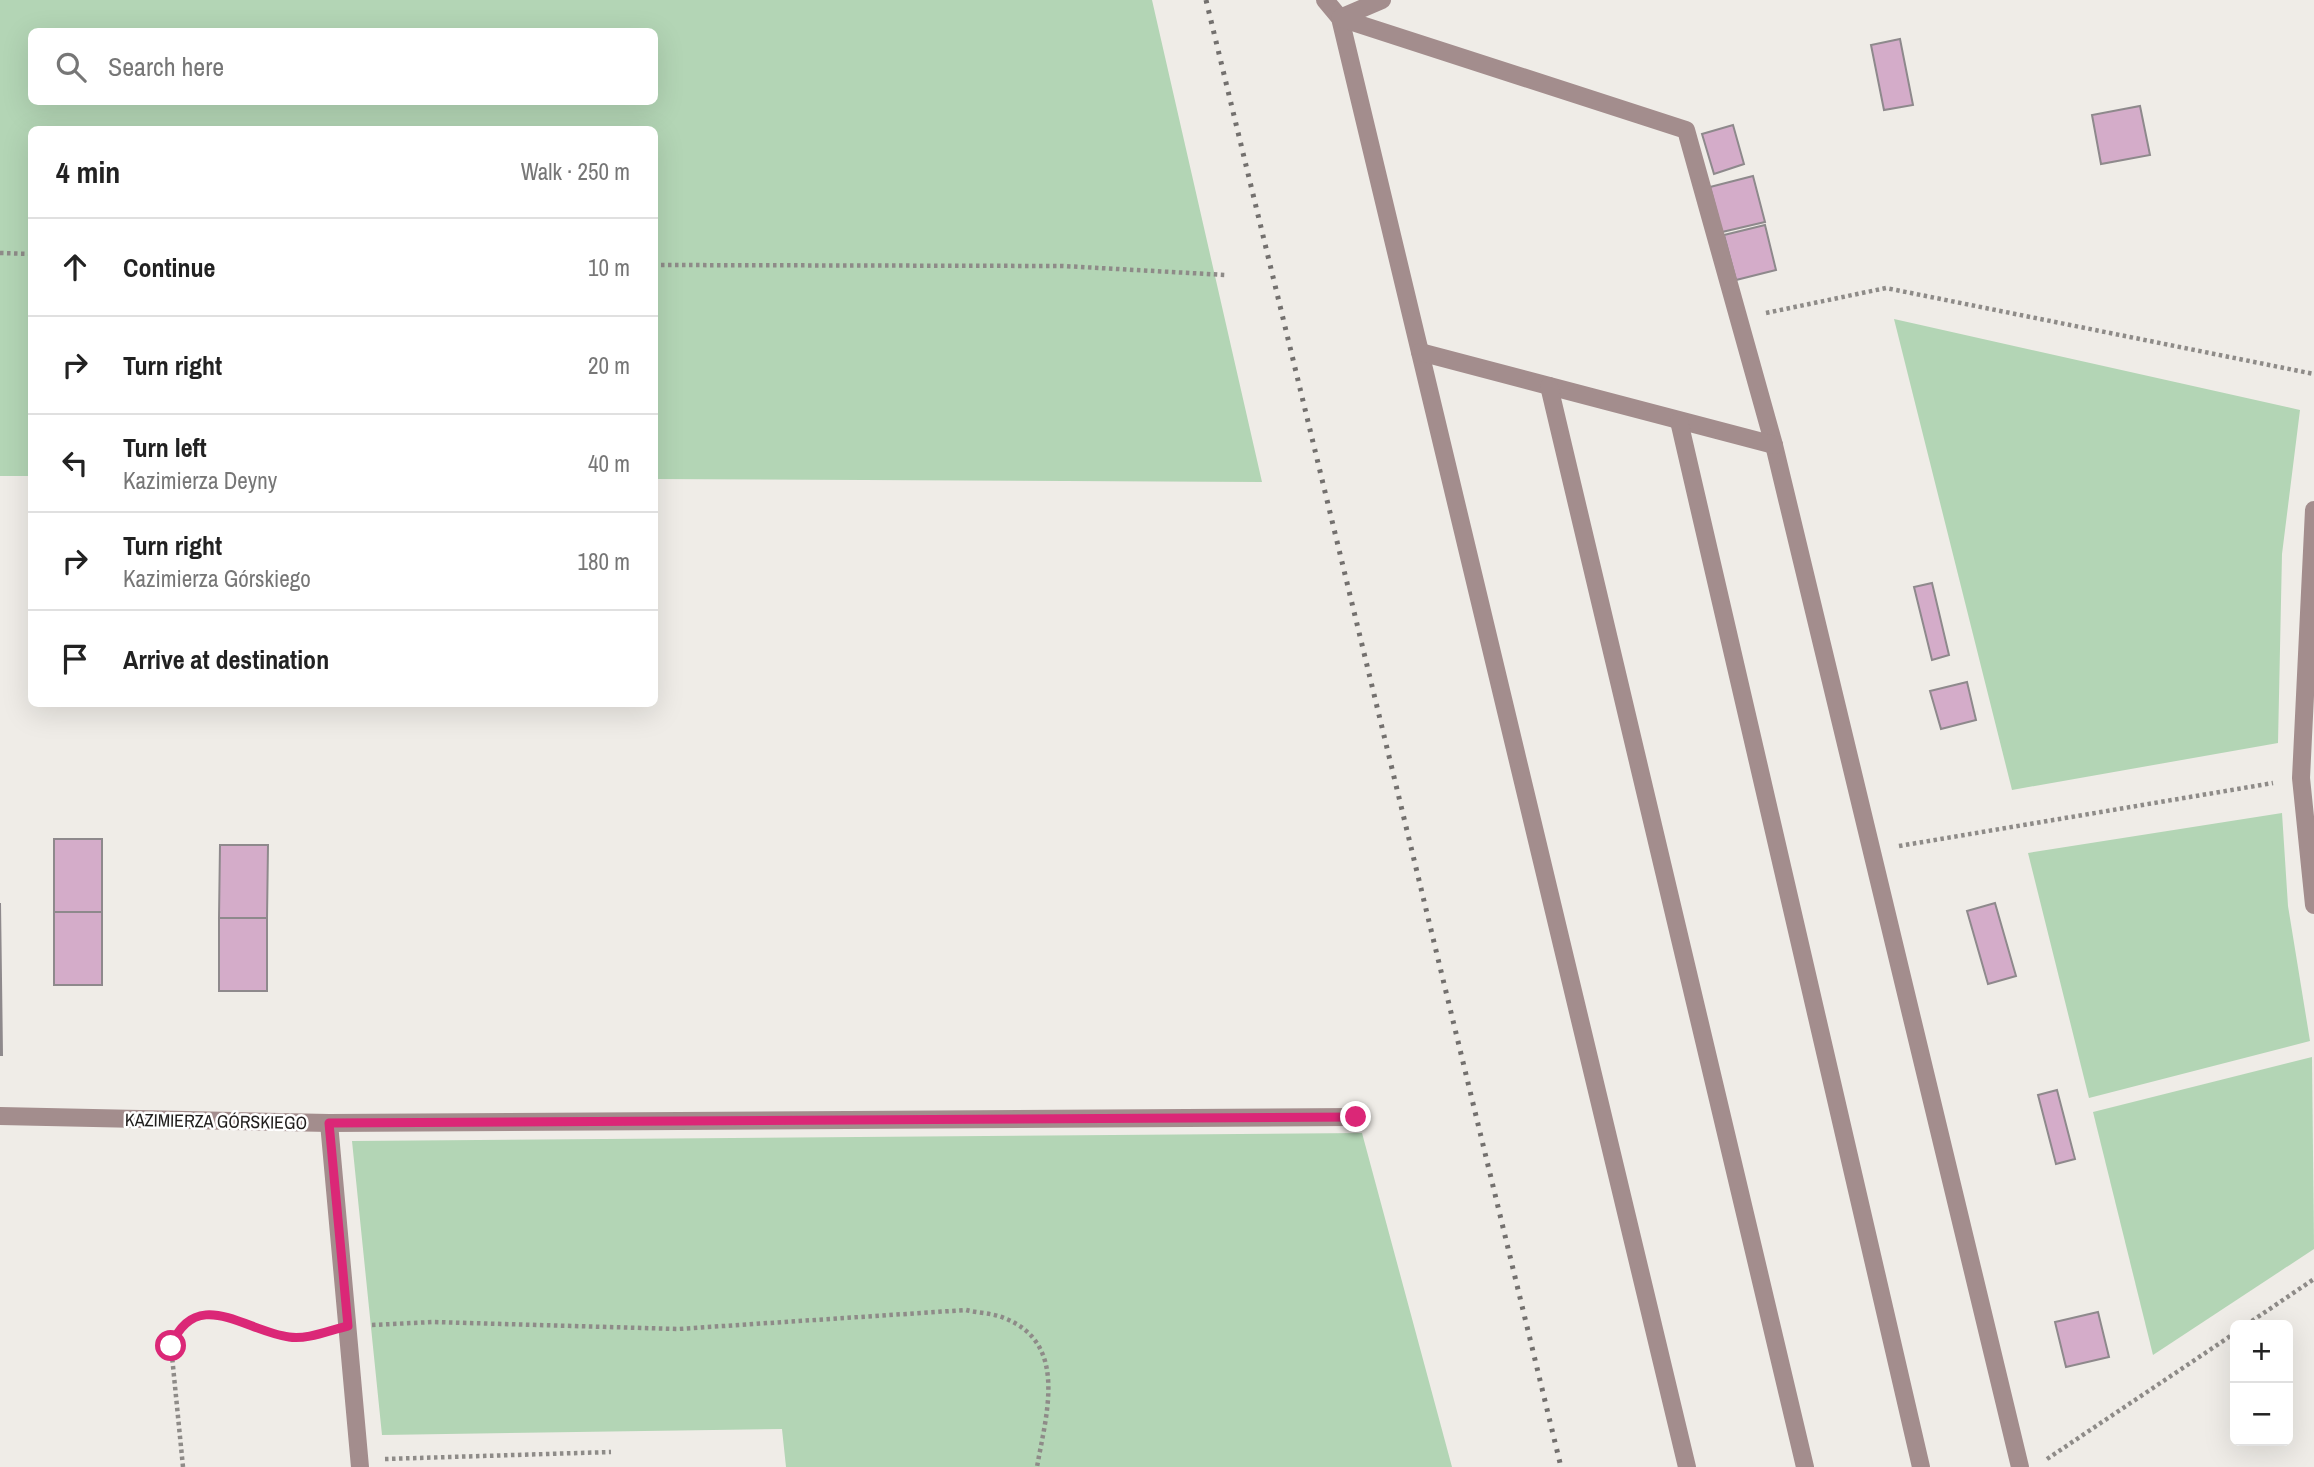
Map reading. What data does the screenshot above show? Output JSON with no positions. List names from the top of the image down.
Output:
{
  "streets": {
    "street": ["KAZIMIERZA GÓRSKIEGO"]
  },
  "page": {
    "search": "Search here",
    "heading": ["4 min", "Walk · 250 m"],
    "list": [
      ["Continue", "10 m"],
      ["Turn right", "20 m"],
      ["Turn left", "Kazimierza Deyny", "40 m"],
      ["Turn right", "Kazimierza Górskiego", "180 m"],
      "Arrive at destination"
    ],
    "map_buttons": ["+", "−"]
  }
}
